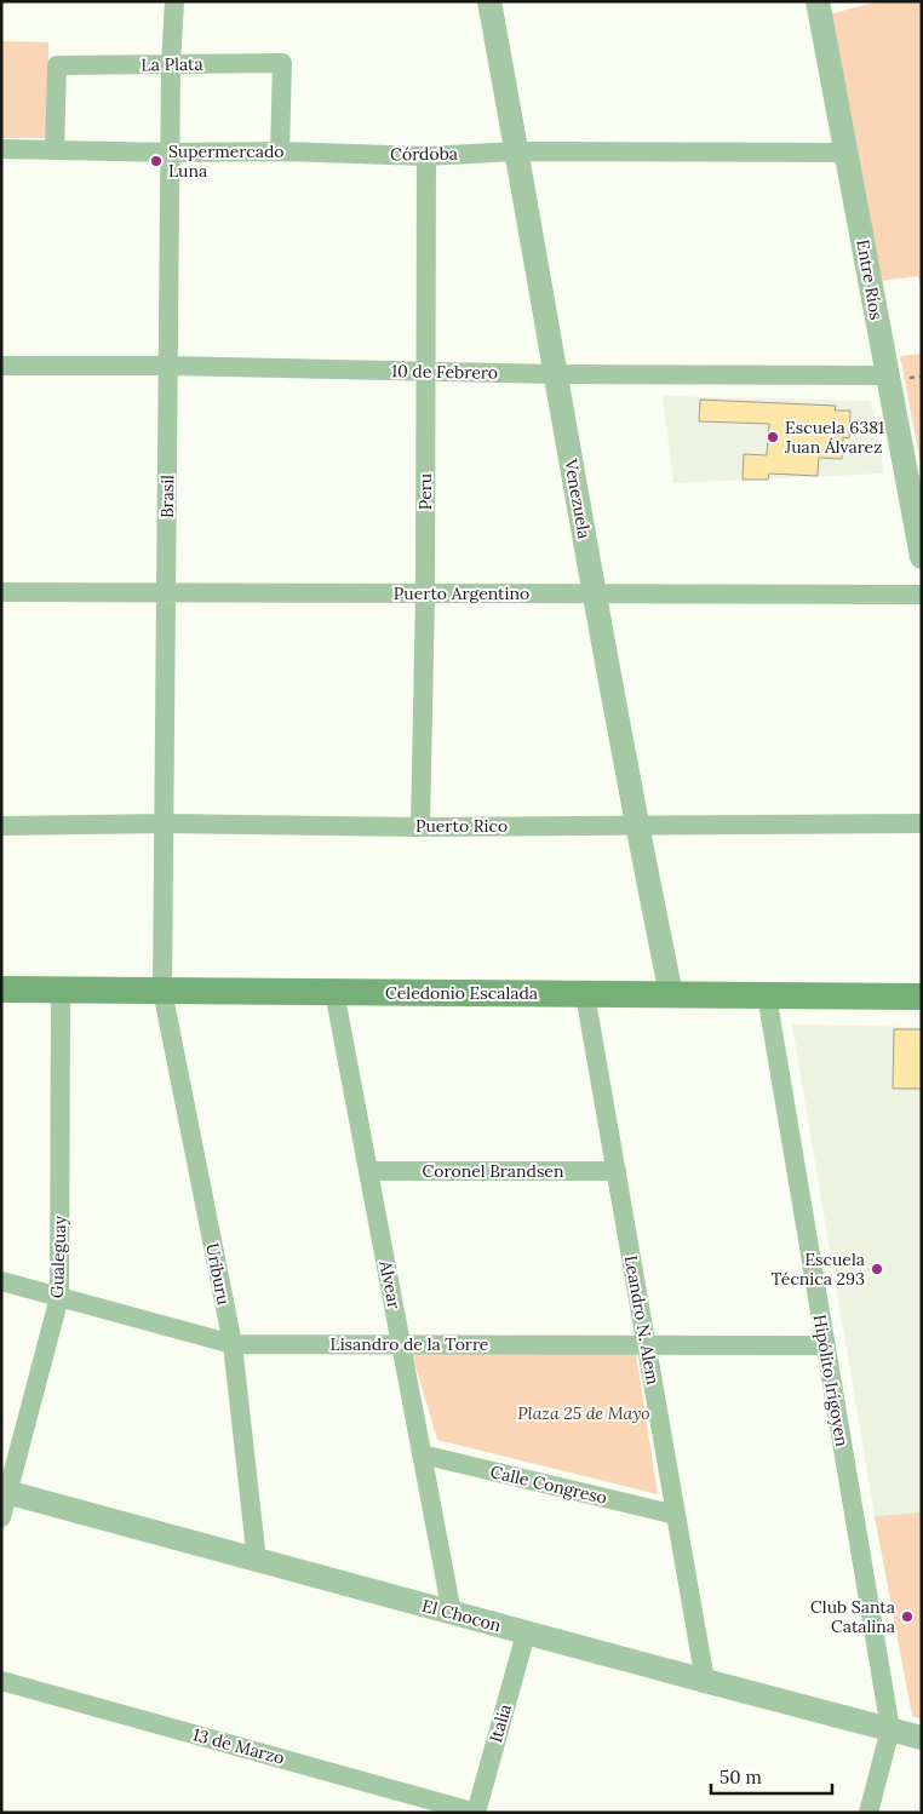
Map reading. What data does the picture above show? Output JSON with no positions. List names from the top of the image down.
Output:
{
  "streets": {
    "main road": ["Celedonio Escalada"],
    "street": [
      "La Plata",
      "Córdoba",
      "Entre Ríos",
      "10 de Febrero",
      "Peru",
      "Brasil",
      "Venezuela",
      "Puerto Argentino",
      "Puerto Rico",
      "Coronel Brandsen",
      "Gualeguay",
      "Uriburu",
      "Alvear",
      "Leandro N. Alem",
      "Lisandro de la Torre",
      "Hipólito Irigoyen",
      "Calle Congreso",
      "El Chocon",
      "Italia",
      "13 de Marzo"
    ]
  },
  "crossings": [
    ["La Plata", "Córdoba"],
    ["La Plata", "Brasil"],
    ["Córdoba", "Entre Ríos"],
    ["Córdoba", "Peru"],
    ["Córdoba", "Brasil"],
    ["Córdoba", "Venezuela"],
    ["Entre Ríos", "10 de Febrero"],
    ["10 de Febrero", "Peru"],
    ["10 de Febrero", "Brasil"],
    ["10 de Febrero", "Venezuela"],
    ["Peru", "Puerto Argentino"],
    ["Peru", "Puerto Rico"],
    ["Brasil", "Puerto Argentino"],
    ["Brasil", "Puerto Rico"],
    ["Brasil", "Celedonio Escalada"],
    ["Brasil", "Uriburu"],
    ["Venezuela", "Puerto Argentino"],
    ["Venezuela", "Puerto Rico"],
    ["Venezuela", "Celedonio Escalada"],
    ["Celedonio Escalada", "Gualeguay"],
    ["Celedonio Escalada", "Uriburu"],
    ["Celedonio Escalada", "Alvear"],
    ["Celedonio Escalada", "Leandro N. Alem"],
    ["Celedonio Escalada", "Hipólito Irigoyen"],
    ["Coronel Brandsen", "Alvear"],
    ["Coronel Brandsen", "Leandro N. Alem"],
    ["Gualeguay", "Lisandro de la Torre"],
    ["Gualeguay", "El Chocon"],
    ["Uriburu", "Lisandro de la Torre"],
    ["Uriburu", "El Chocon"],
    ["Alvear", "Lisandro de la Torre"],
    ["Alvear", "Calle Congreso"],
    ["Alvear", "El Chocon"],
    ["Leandro N. Alem", "Lisandro de la Torre"],
    ["Leandro N. Alem", "Calle Congreso"],
    ["Leandro N. Alem", "El Chocon"],
    ["Lisandro de la Torre", "Hipólito Irigoyen"],
    ["Hipólito Irigoyen", "El Chocon"],
    ["El Chocon", "Italia"],
    ["Italia", "13 de Marzo"]
  ],
  "parks": ["Plaza 25 de Mayo"],
  "places": [
    "Supermercado Luna",
    "Escuela 6381 Juan Álvarez",
    "Escuela Técnica 293",
    "Club Santa Catalina"
  ],
  "scale_bar": "50 m"
}
